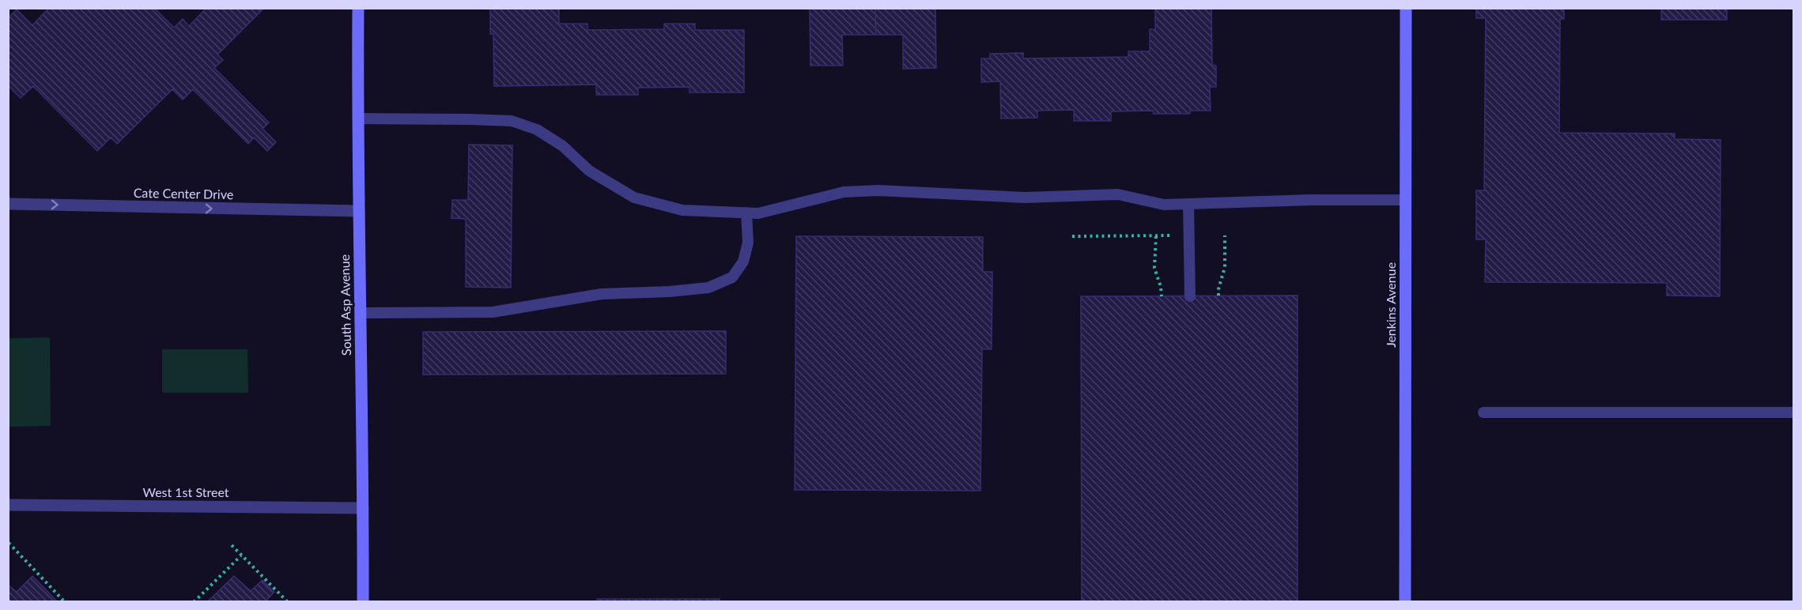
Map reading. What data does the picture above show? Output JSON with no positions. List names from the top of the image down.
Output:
{
  "streets": {
    "street": [
      "Cate Center Drive",
      "South Asp Avenue",
      "Jenkins Avenue",
      "West 1st Street"
    ]
  },
  "crossings": [
    ["Cate Center Drive", "South Asp Avenue"],
    ["South Asp Avenue", "West 1st Street"]
  ],
  "one_way": ["Cate Center Drive"]
}
